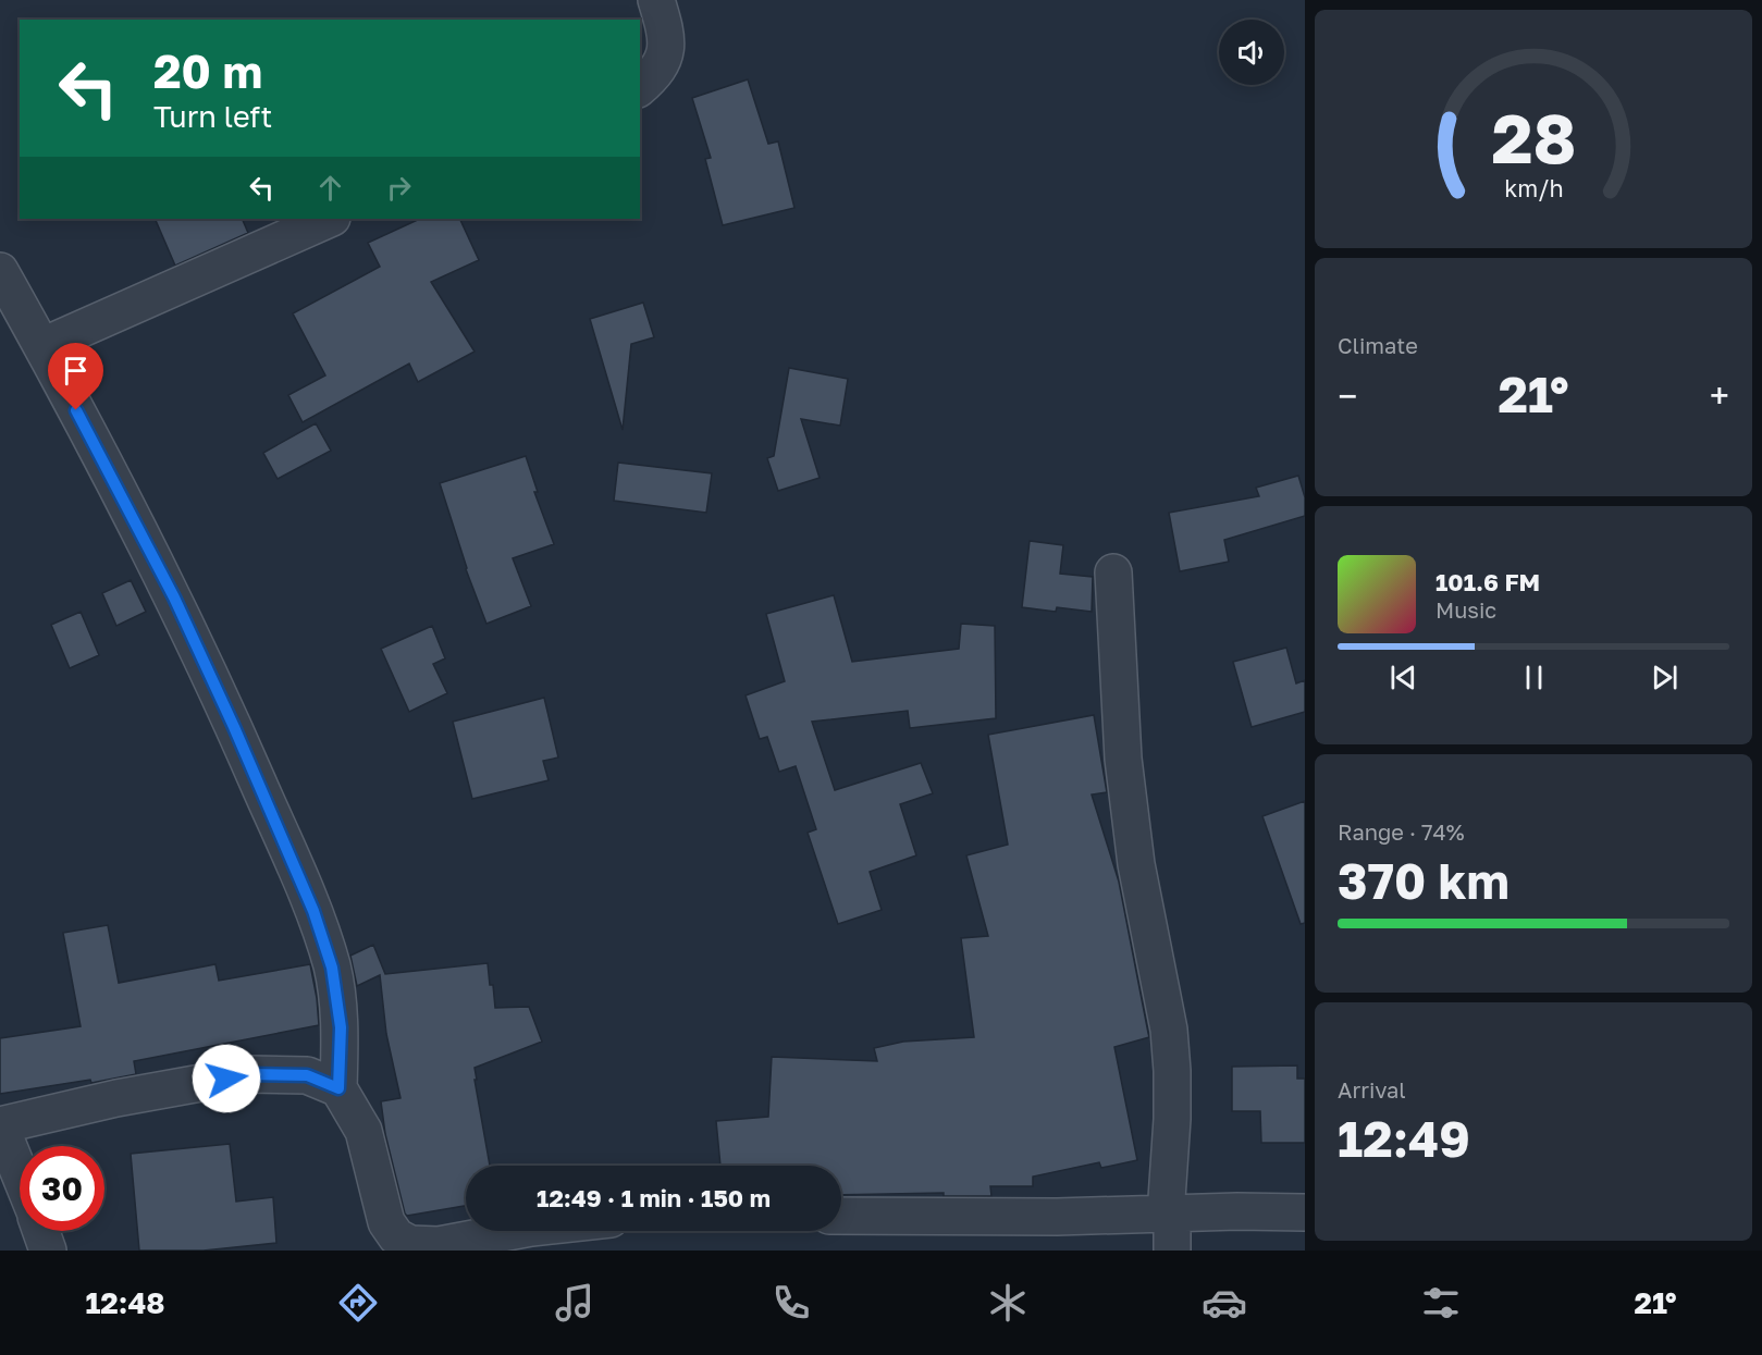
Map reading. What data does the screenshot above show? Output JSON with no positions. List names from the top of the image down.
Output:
{
  "page": {
    "turn": ["20 m", "Turn left"],
    "tile": [
      "Climate",
      ["Range · 74%", "370 km"],
      ["Arrival", "12:49"]
    ],
    "heat": ["−", "21°", "+"],
    "song": ["101.6 FM", "Music"],
    "limit": "30",
    "trip": "12:49 · 1 min · 150 m",
    "tabs": ["12:48", "21°"],
    "gauge": ["28", "km/h"]
  }
}
